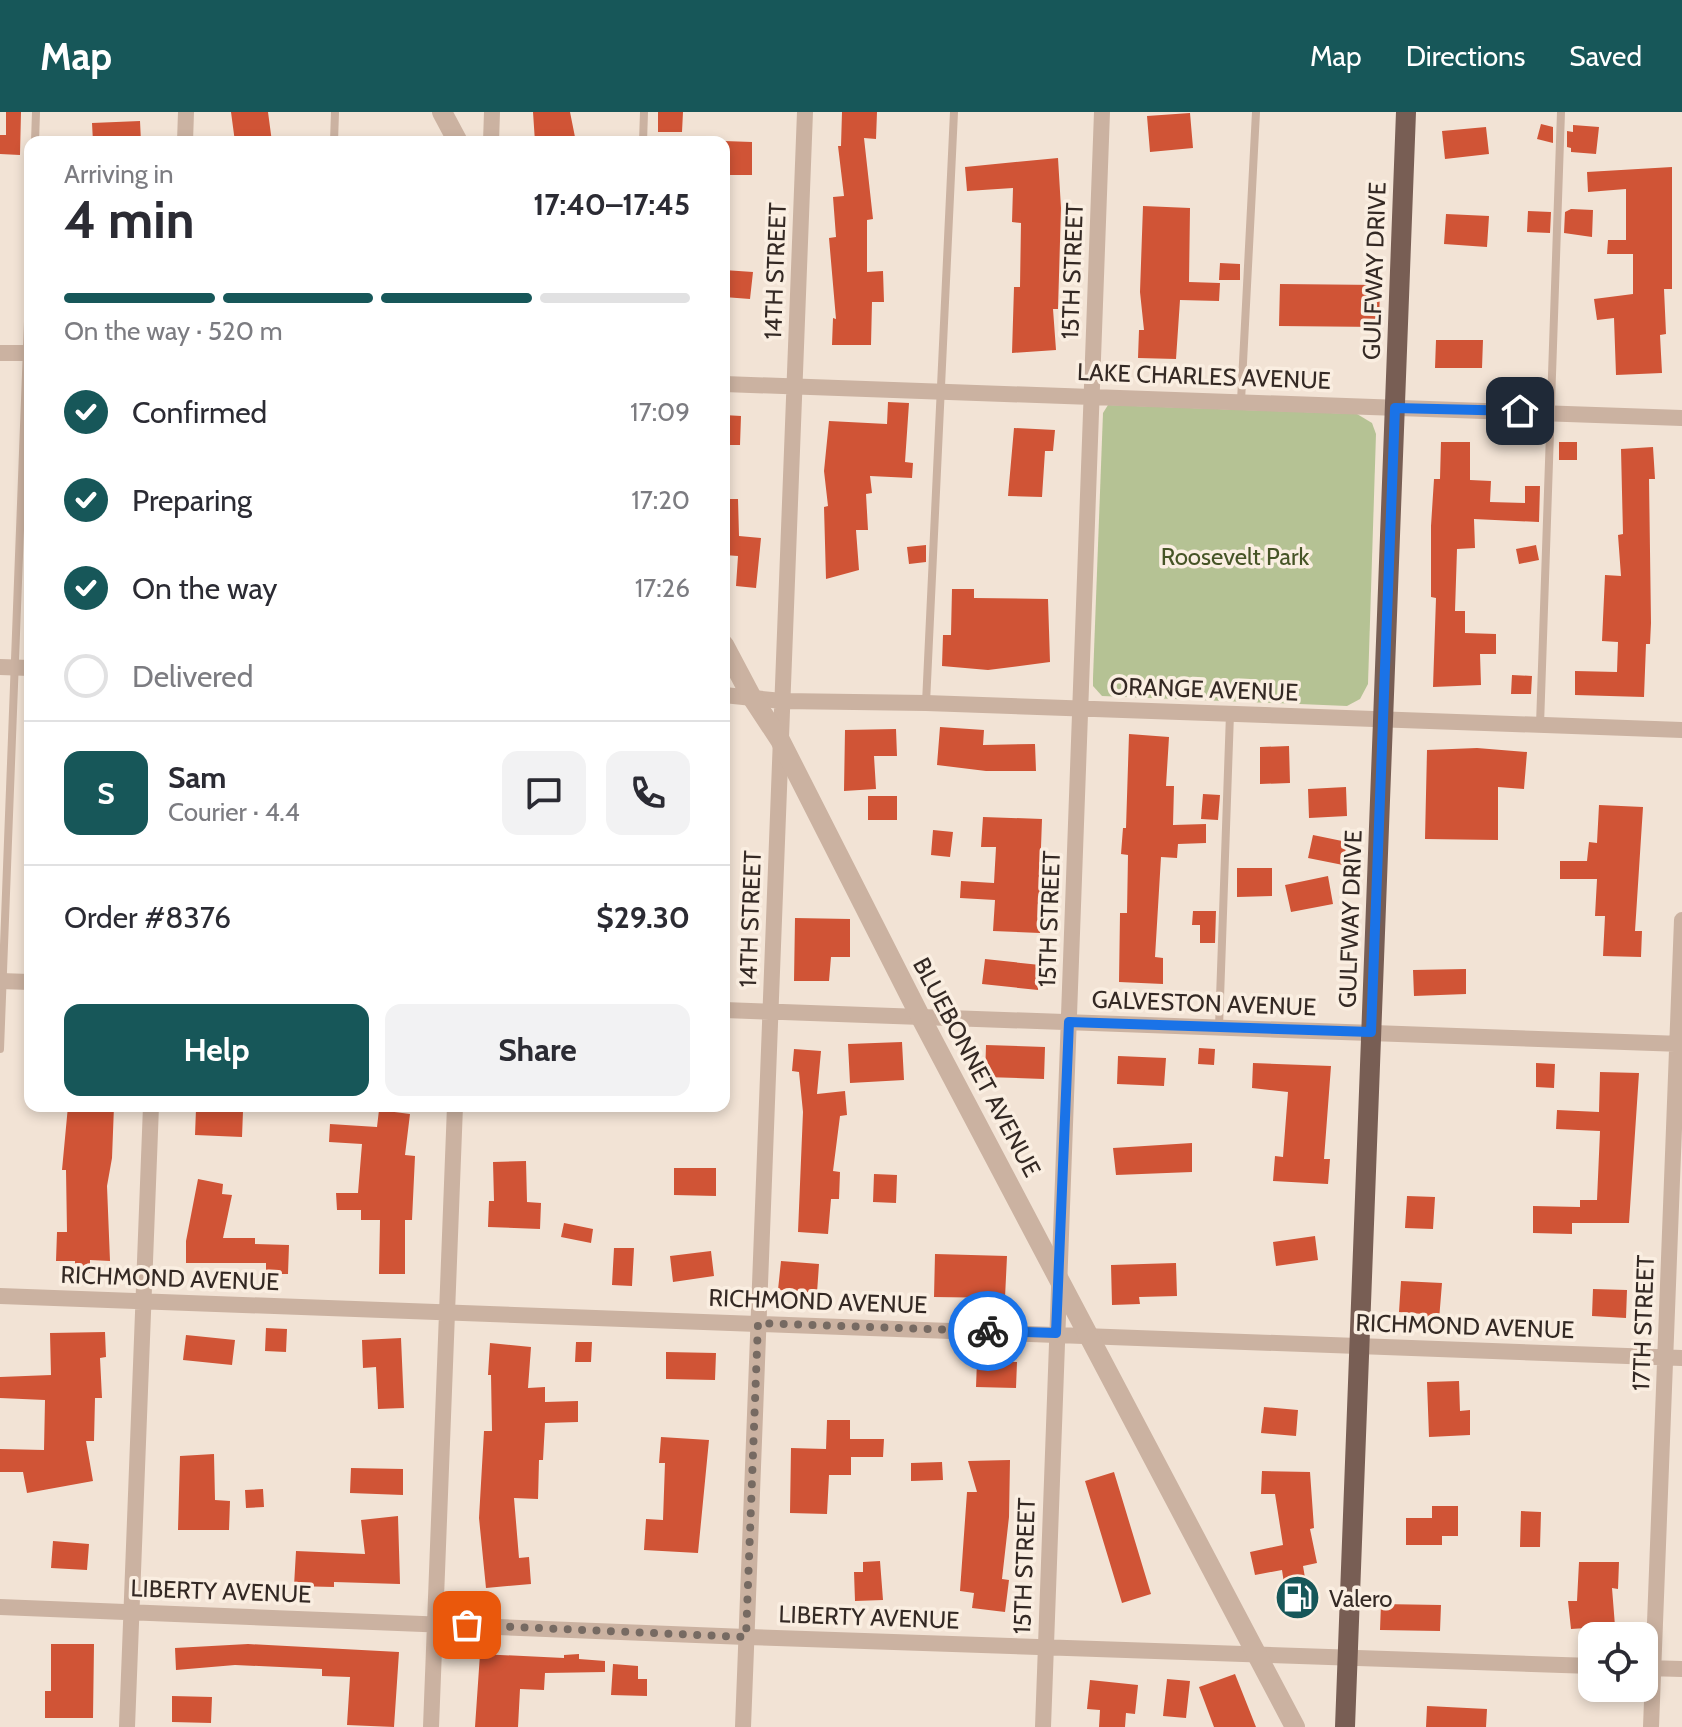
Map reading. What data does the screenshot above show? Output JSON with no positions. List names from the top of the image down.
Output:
{
  "streets": {
    "main road": ["GULFWAY DRIVE"],
    "street": [
      "14TH STREET",
      "15TH STREET",
      "LAKE CHARLES AVENUE",
      "ORANGE AVENUE",
      "GALVESTON AVENUE",
      "BLUEBONNET AVENUE",
      "RICHMOND AVENUE",
      "17TH STREET",
      "LIBERTY AVENUE"
    ]
  },
  "crossings": [
    ["14TH STREET", "LAKE CHARLES AVENUE"],
    ["14TH STREET", "ORANGE AVENUE"],
    ["14TH STREET", "GALVESTON AVENUE"],
    ["14TH STREET", "BLUEBONNET AVENUE"],
    ["14TH STREET", "RICHMOND AVENUE"],
    ["14TH STREET", "LIBERTY AVENUE"],
    ["15TH STREET", "LAKE CHARLES AVENUE"],
    ["15TH STREET", "ORANGE AVENUE"],
    ["15TH STREET", "GALVESTON AVENUE"],
    ["15TH STREET", "BLUEBONNET AVENUE"],
    ["15TH STREET", "RICHMOND AVENUE"],
    ["15TH STREET", "LIBERTY AVENUE"],
    ["GULFWAY DRIVE", "LAKE CHARLES AVENUE"],
    ["GULFWAY DRIVE", "ORANGE AVENUE"],
    ["GULFWAY DRIVE", "GALVESTON AVENUE"],
    ["GULFWAY DRIVE", "RICHMOND AVENUE"],
    ["GULFWAY DRIVE", "LIBERTY AVENUE"],
    ["ORANGE AVENUE", "BLUEBONNET AVENUE"],
    ["GALVESTON AVENUE", "BLUEBONNET AVENUE"],
    ["GALVESTON AVENUE", "17TH STREET"],
    ["BLUEBONNET AVENUE", "RICHMOND AVENUE"],
    ["BLUEBONNET AVENUE", "LIBERTY AVENUE"],
    ["RICHMOND AVENUE", "17TH STREET"]
  ],
  "parks": ["Roosevelt Park"],
  "places": {
    "fuel station": ["Valero"]
  },
  "page": {
    "header": "Map",
    "nav": ["Map", "Directions", "Saved"],
    "heading": ["4 min", "Arriving in", "17:40–17:45"],
    "panel": [
      "Sam",
      "Courier · 4.4",
      "Order #8376",
      "$29.30"
    ],
    "bar": "On the way · 520 m",
    "list": [
      ["Confirmed", "17:09"],
      ["Preparing", "17:20"],
      ["On the way", "17:26"],
      "Delivered"
    ],
    "round": "S",
    "buttons": ["Help", "Share"]
  }
}
